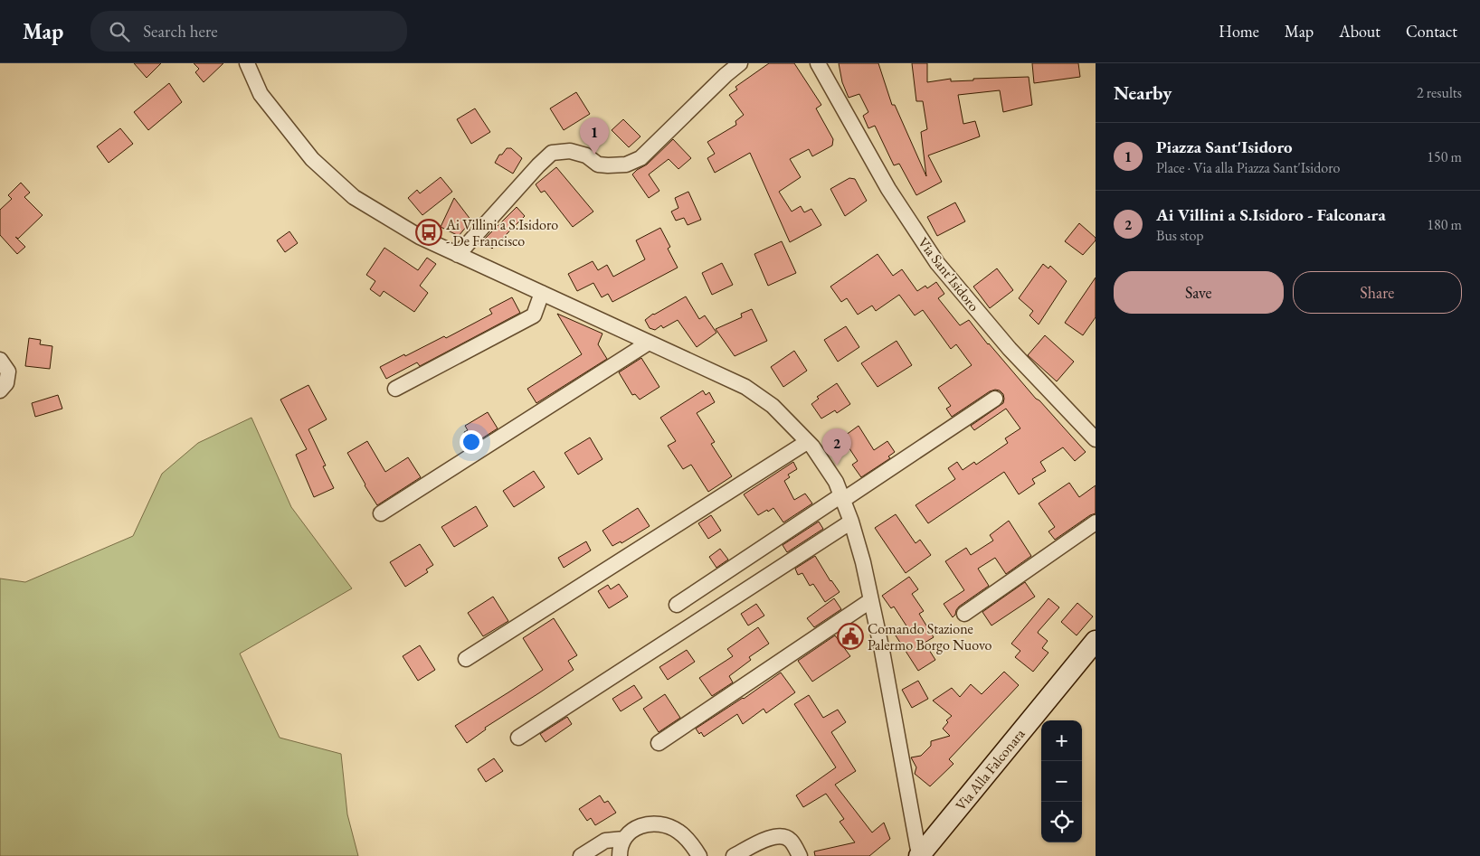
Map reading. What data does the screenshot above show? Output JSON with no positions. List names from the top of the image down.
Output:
{
  "streets": {
    "street": ["Via Sant'Isidoro", "Via Alla Falconara"]
  },
  "places": {
    "bus stop": ["Ai Villini a S.Isidoro - De Francisco"],
    "public building": ["Comando Stazione Palermo Borgo Nuovo"]
  },
  "page": {
    "header": "Map",
    "search": "Search here",
    "nav": [
      "Home",
      "Map",
      "About",
      "Contact"
    ],
    "heading": ["Nearby", "2 results"],
    "pins": ["1", "2"],
    "list": [
      {
        "mark": "1",
        "name": "Piazza Sant'Isidoro",
        "note": "Place · Via alla Piazza Sant'Isidoro",
        "value": "150 m"
      },
      {
        "mark": "2",
        "name": "Ai Villini a S.Isidoro - Falconara",
        "note": "Bus stop",
        "value": "180 m"
      }
    ],
    "buttons": ["Save", "Share"],
    "map_buttons": ["+", "−"]
  }
}
